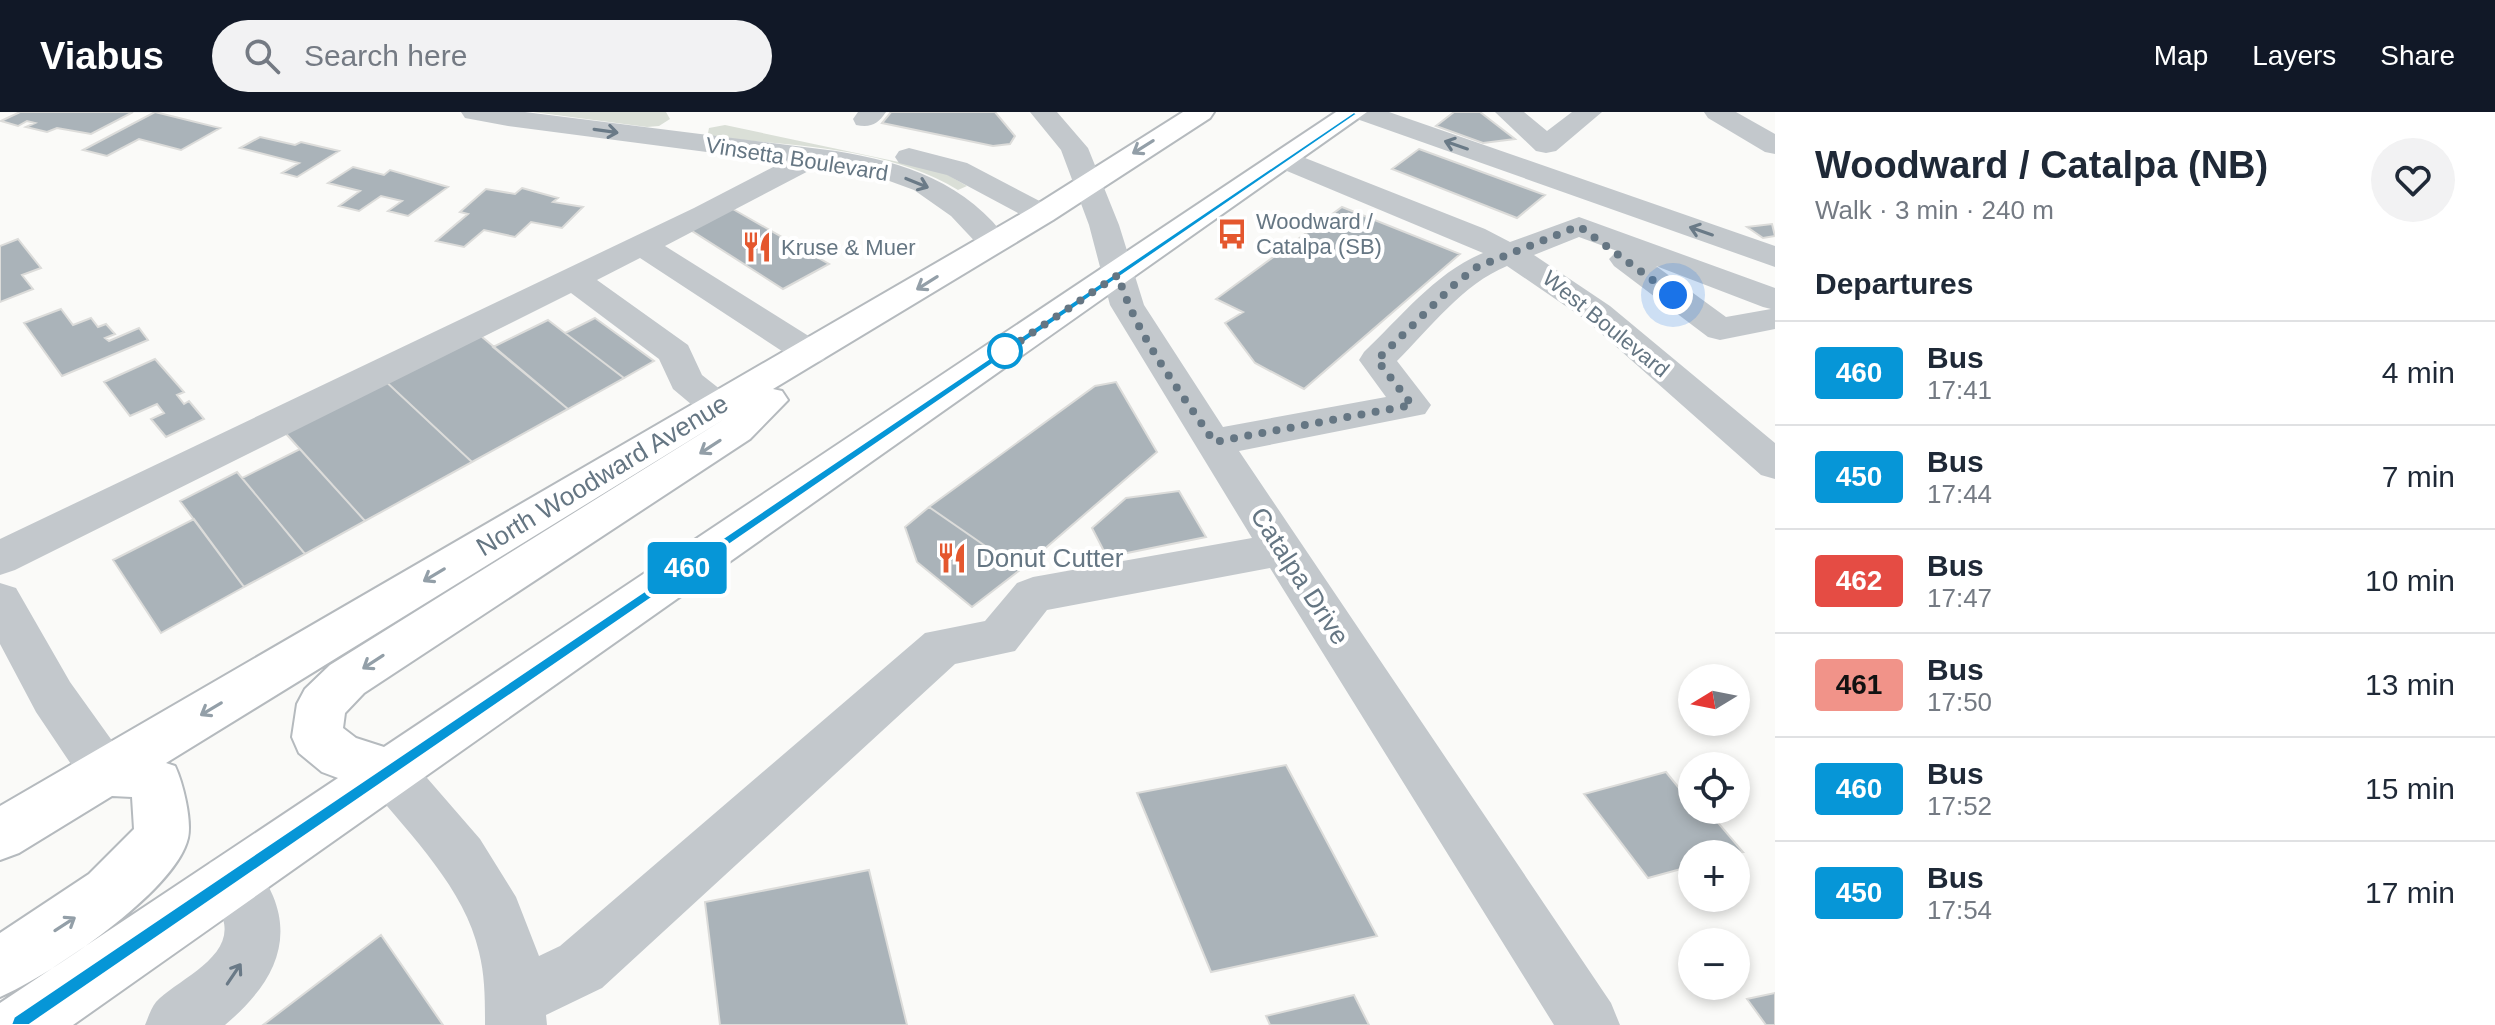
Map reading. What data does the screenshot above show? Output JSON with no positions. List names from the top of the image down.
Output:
{
  "streets": {
    "main road": ["North Woodward Avenue"],
    "street": ["Vinsetta Boulevard", "West Boulevard", "Catalpa Drive"]
  },
  "crossings": [
    ["Vinsetta Boulevard", "North Woodward Avenue"],
    ["North Woodward Avenue", "Catalpa Drive"]
  ],
  "places": {
    "bus stop": ["Woodward / Catalpa (SB)"],
    "restaurant": ["Kruse & Muer", "Donut Cutter"]
  },
  "lines": ["bus line 460"],
  "north": "left",
  "page": {
    "header": "Viabus",
    "search": "Search here",
    "nav": ["Map", "Layers", "Share"],
    "on_map": "460",
    "heading": [
      ["Woodward / Catalpa (NB)", "Walk · 3 min · 240 m"],
      "Departures"
    ],
    "list": [
      {
        "mark": "460",
        "name": "Bus",
        "note": "17:41",
        "value": "4 min"
      },
      {
        "mark": "450",
        "name": "Bus",
        "note": "17:44",
        "value": "7 min"
      },
      {
        "mark": "462",
        "name": "Bus",
        "note": "17:47",
        "value": "10 min"
      },
      {
        "mark": "461",
        "name": "Bus",
        "note": "17:50",
        "value": "13 min"
      },
      {
        "mark": "460",
        "name": "Bus",
        "note": "17:52",
        "value": "15 min"
      },
      {
        "mark": "450",
        "name": "Bus",
        "note": "17:54",
        "value": "17 min"
      }
    ],
    "map_buttons": ["+", "−"]
  }
}
